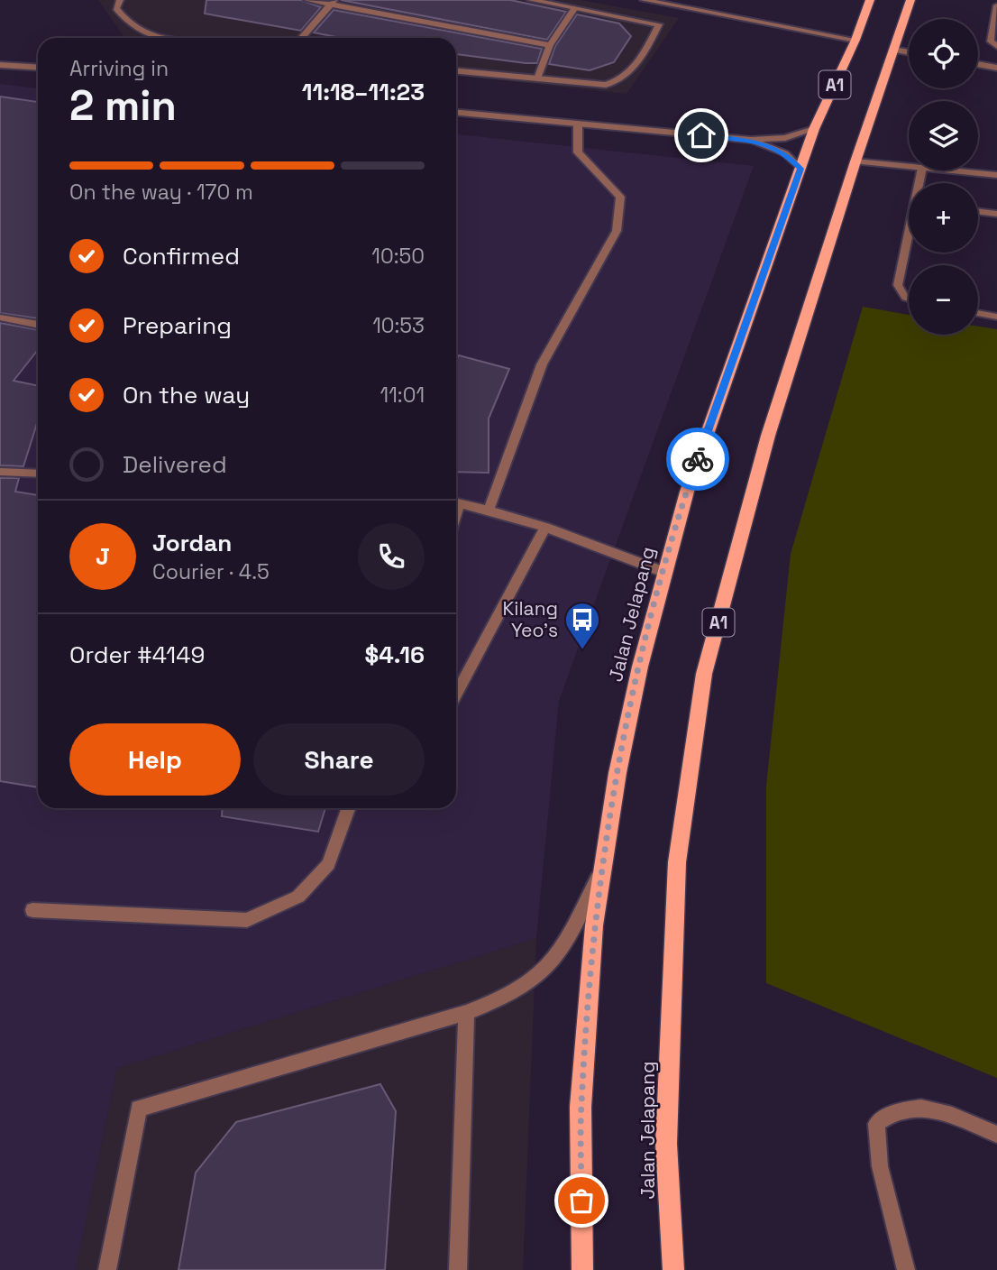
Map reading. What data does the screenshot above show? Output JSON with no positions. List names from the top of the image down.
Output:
{
  "streets": {
    "main road": ["A1", "Jalan Jelapang"]
  },
  "places": {
    "bus stop": ["Kilang Yeo's"]
  },
  "page": {
    "map_buttons": ["+", "−"],
    "heading": ["2 min", "Arriving in", "11:18–11:23"],
    "panel": [
      "Jordan",
      "Courier · 4.5",
      "Order #4149",
      "$4.16"
    ],
    "bar": "On the way · 170 m",
    "list": [
      ["Confirmed", "10:50"],
      ["Preparing", "10:53"],
      ["On the way", "11:01"],
      "Delivered"
    ],
    "round": "J",
    "buttons": ["Help", "Share"]
  }
}
